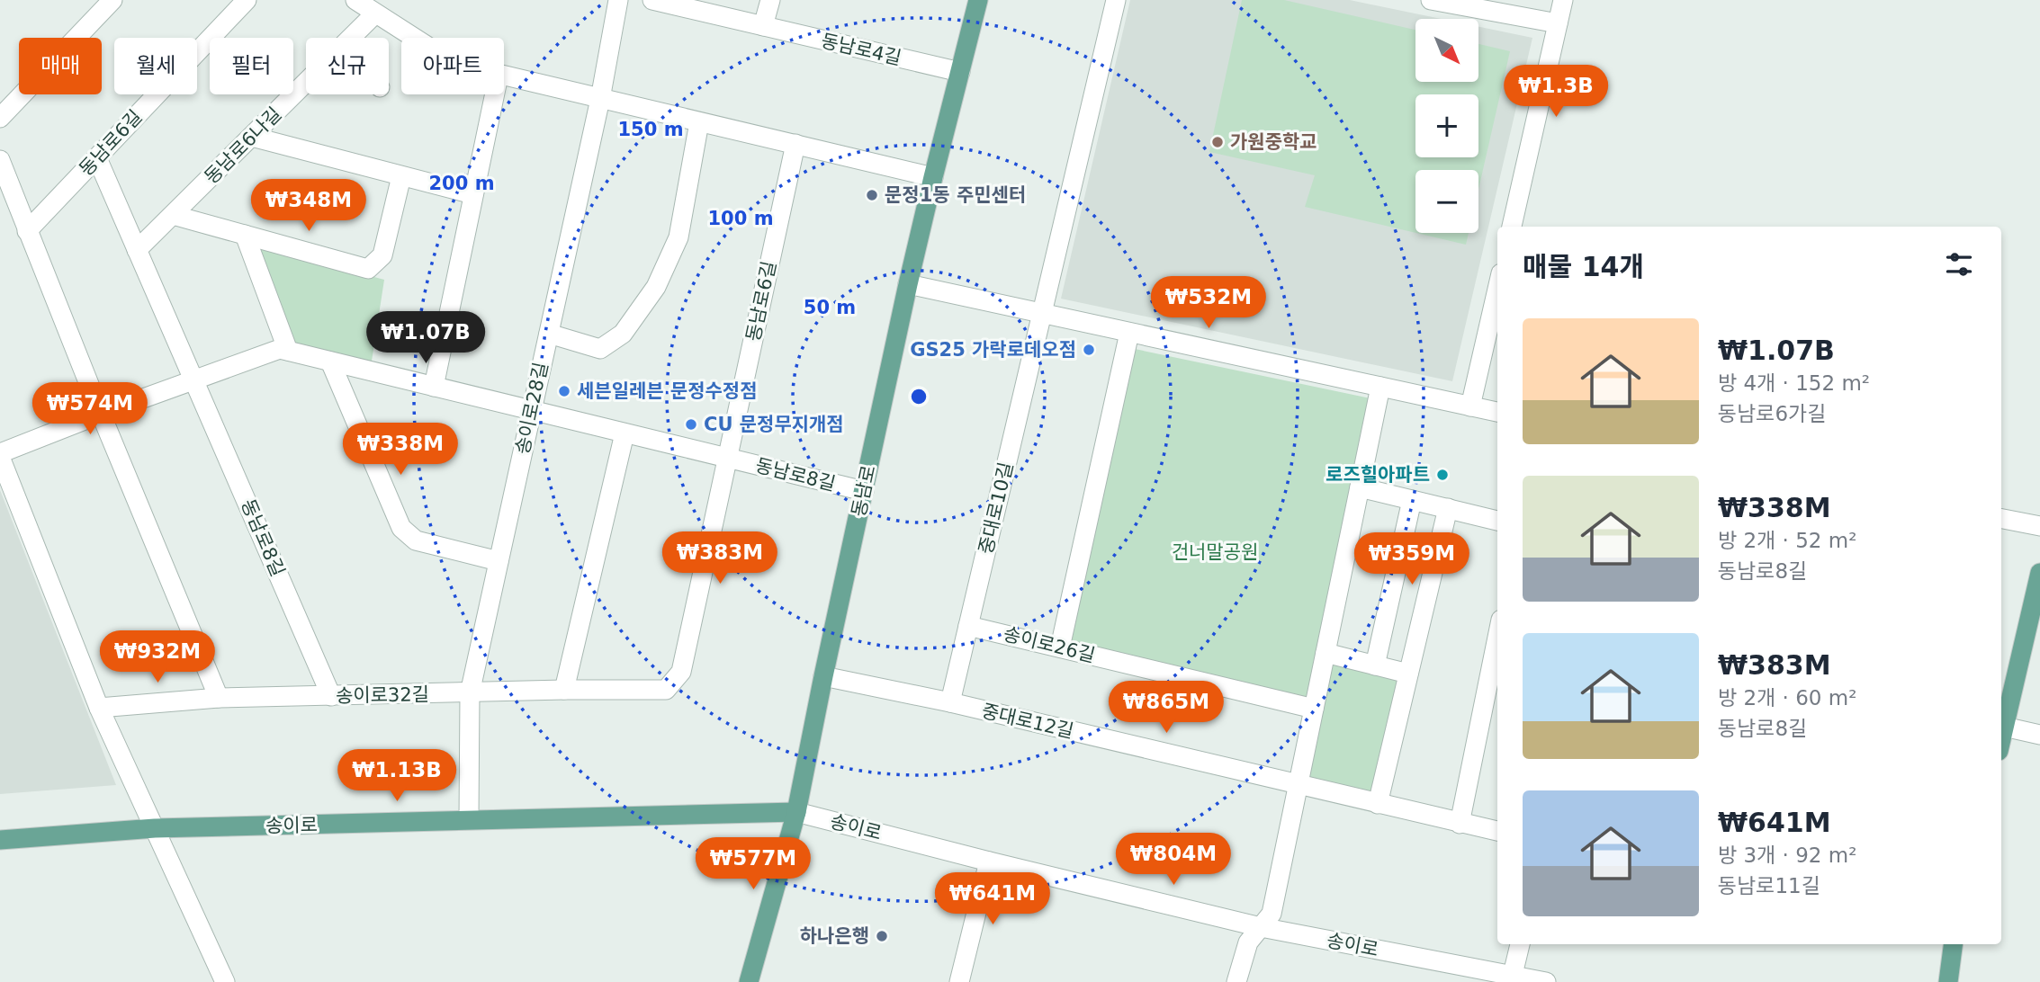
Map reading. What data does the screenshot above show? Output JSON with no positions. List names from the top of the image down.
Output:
{
  "streets": {
    "main road": ["동남로", "송이로"],
    "street": [
      "동남로4길",
      "동남로6길",
      "동남로6나길",
      "송이로28길",
      "동남로8길",
      "중대로10길",
      "송이로26길",
      "송이로32길",
      "중대로12길"
    ]
  },
  "crossings": [
    ["동남로4길", "동남로"],
    ["동남로6길", "동남로8길"],
    ["동남로6길", "송이로32길"],
    ["동남로6나길", "동남로8길"],
    ["송이로28길", "동남로8길"],
    ["송이로28길", "송이로32길"],
    ["송이로28길", "송이로"],
    ["동남로8길", "동남로"],
    ["동남로8길", "송이로32길"],
    ["동남로", "중대로12길"],
    ["동남로", "송이로"],
    ["중대로10길", "송이로26길"],
    ["중대로10길", "중대로12길"]
  ],
  "parks": ["건너말공원"],
  "places": [
    "가원중학교",
    "문정1동 주민센터",
    "GS25 가락로데오점",
    "세븐일레븐 문정수정점",
    "CU 문정무지개점",
    "로즈힐아파트",
    "하나은행"
  ],
  "north": "bottom right",
  "page": {
    "map_buttons": ["+", "−"],
    "chip": [
      "매매",
      "월세",
      "필터",
      "신규",
      "아파트"
    ],
    "price": [
      "₩1.3B",
      "₩348M",
      "₩532M",
      "₩1.07B",
      "₩574M",
      "₩338M",
      "₩383M",
      "₩359M",
      "₩932M",
      "₩865M",
      "₩1.13B",
      "₩804M",
      "₩577M",
      "₩641M"
    ],
    "heading": "매물 14개",
    "list": [
      {
        "name": "₩1.07B",
        "note": "방 4개 · 152 m² · 동남로6가길"
      },
      {
        "name": "₩338M",
        "note": "방 2개 · 52 m² · 동남로8길"
      },
      {
        "name": "₩383M",
        "note": "방 2개 · 60 m² · 동남로8길"
      },
      {
        "name": "₩641M",
        "note": "방 3개 · 92 m² · 동남로11길"
      }
    ]
  },
  "rings": [
    "150 m",
    "200 m",
    "100 m",
    "50 m"
  ]
}
